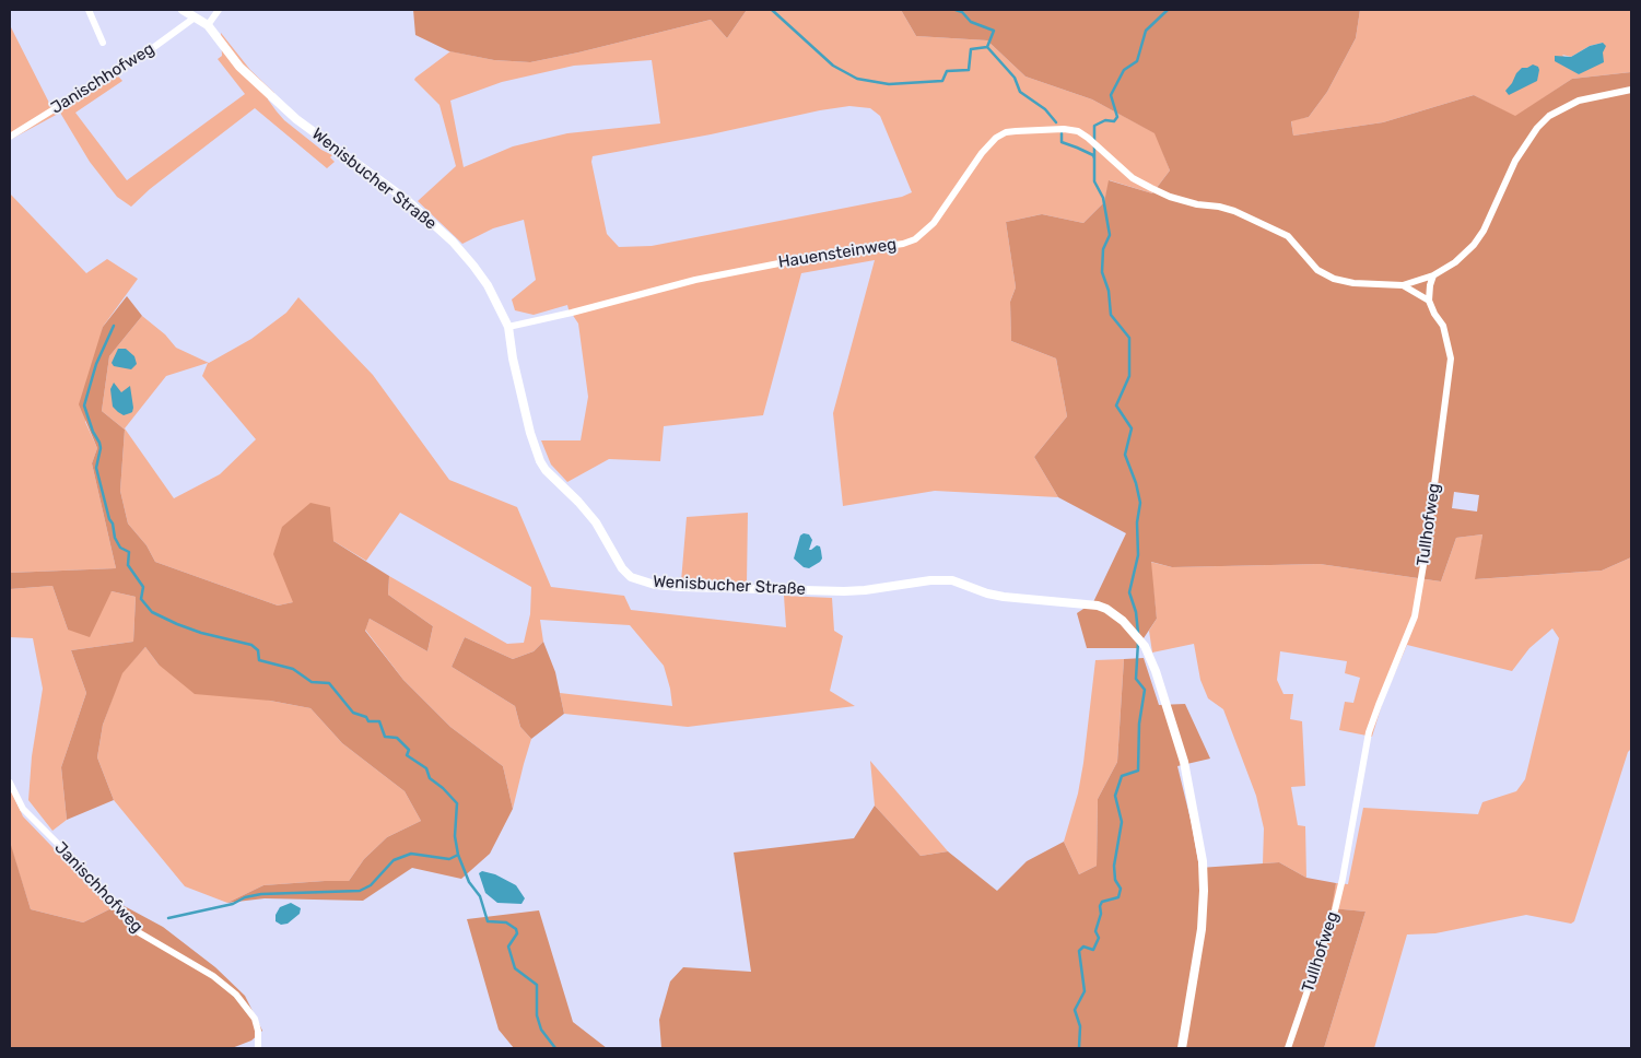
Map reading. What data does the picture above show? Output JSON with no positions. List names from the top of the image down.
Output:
{
  "streets": {
    "street": [
      "Janischhofweg",
      "Wenisbucher Straße",
      "Hauensteinweg",
      "Tullhofweg"
    ]
  },
  "crossings": [
    ["Janischhofweg", "Wenisbucher Straße"],
    ["Wenisbucher Straße", "Hauensteinweg"],
    ["Hauensteinweg", "Tullhofweg"]
  ]
}
